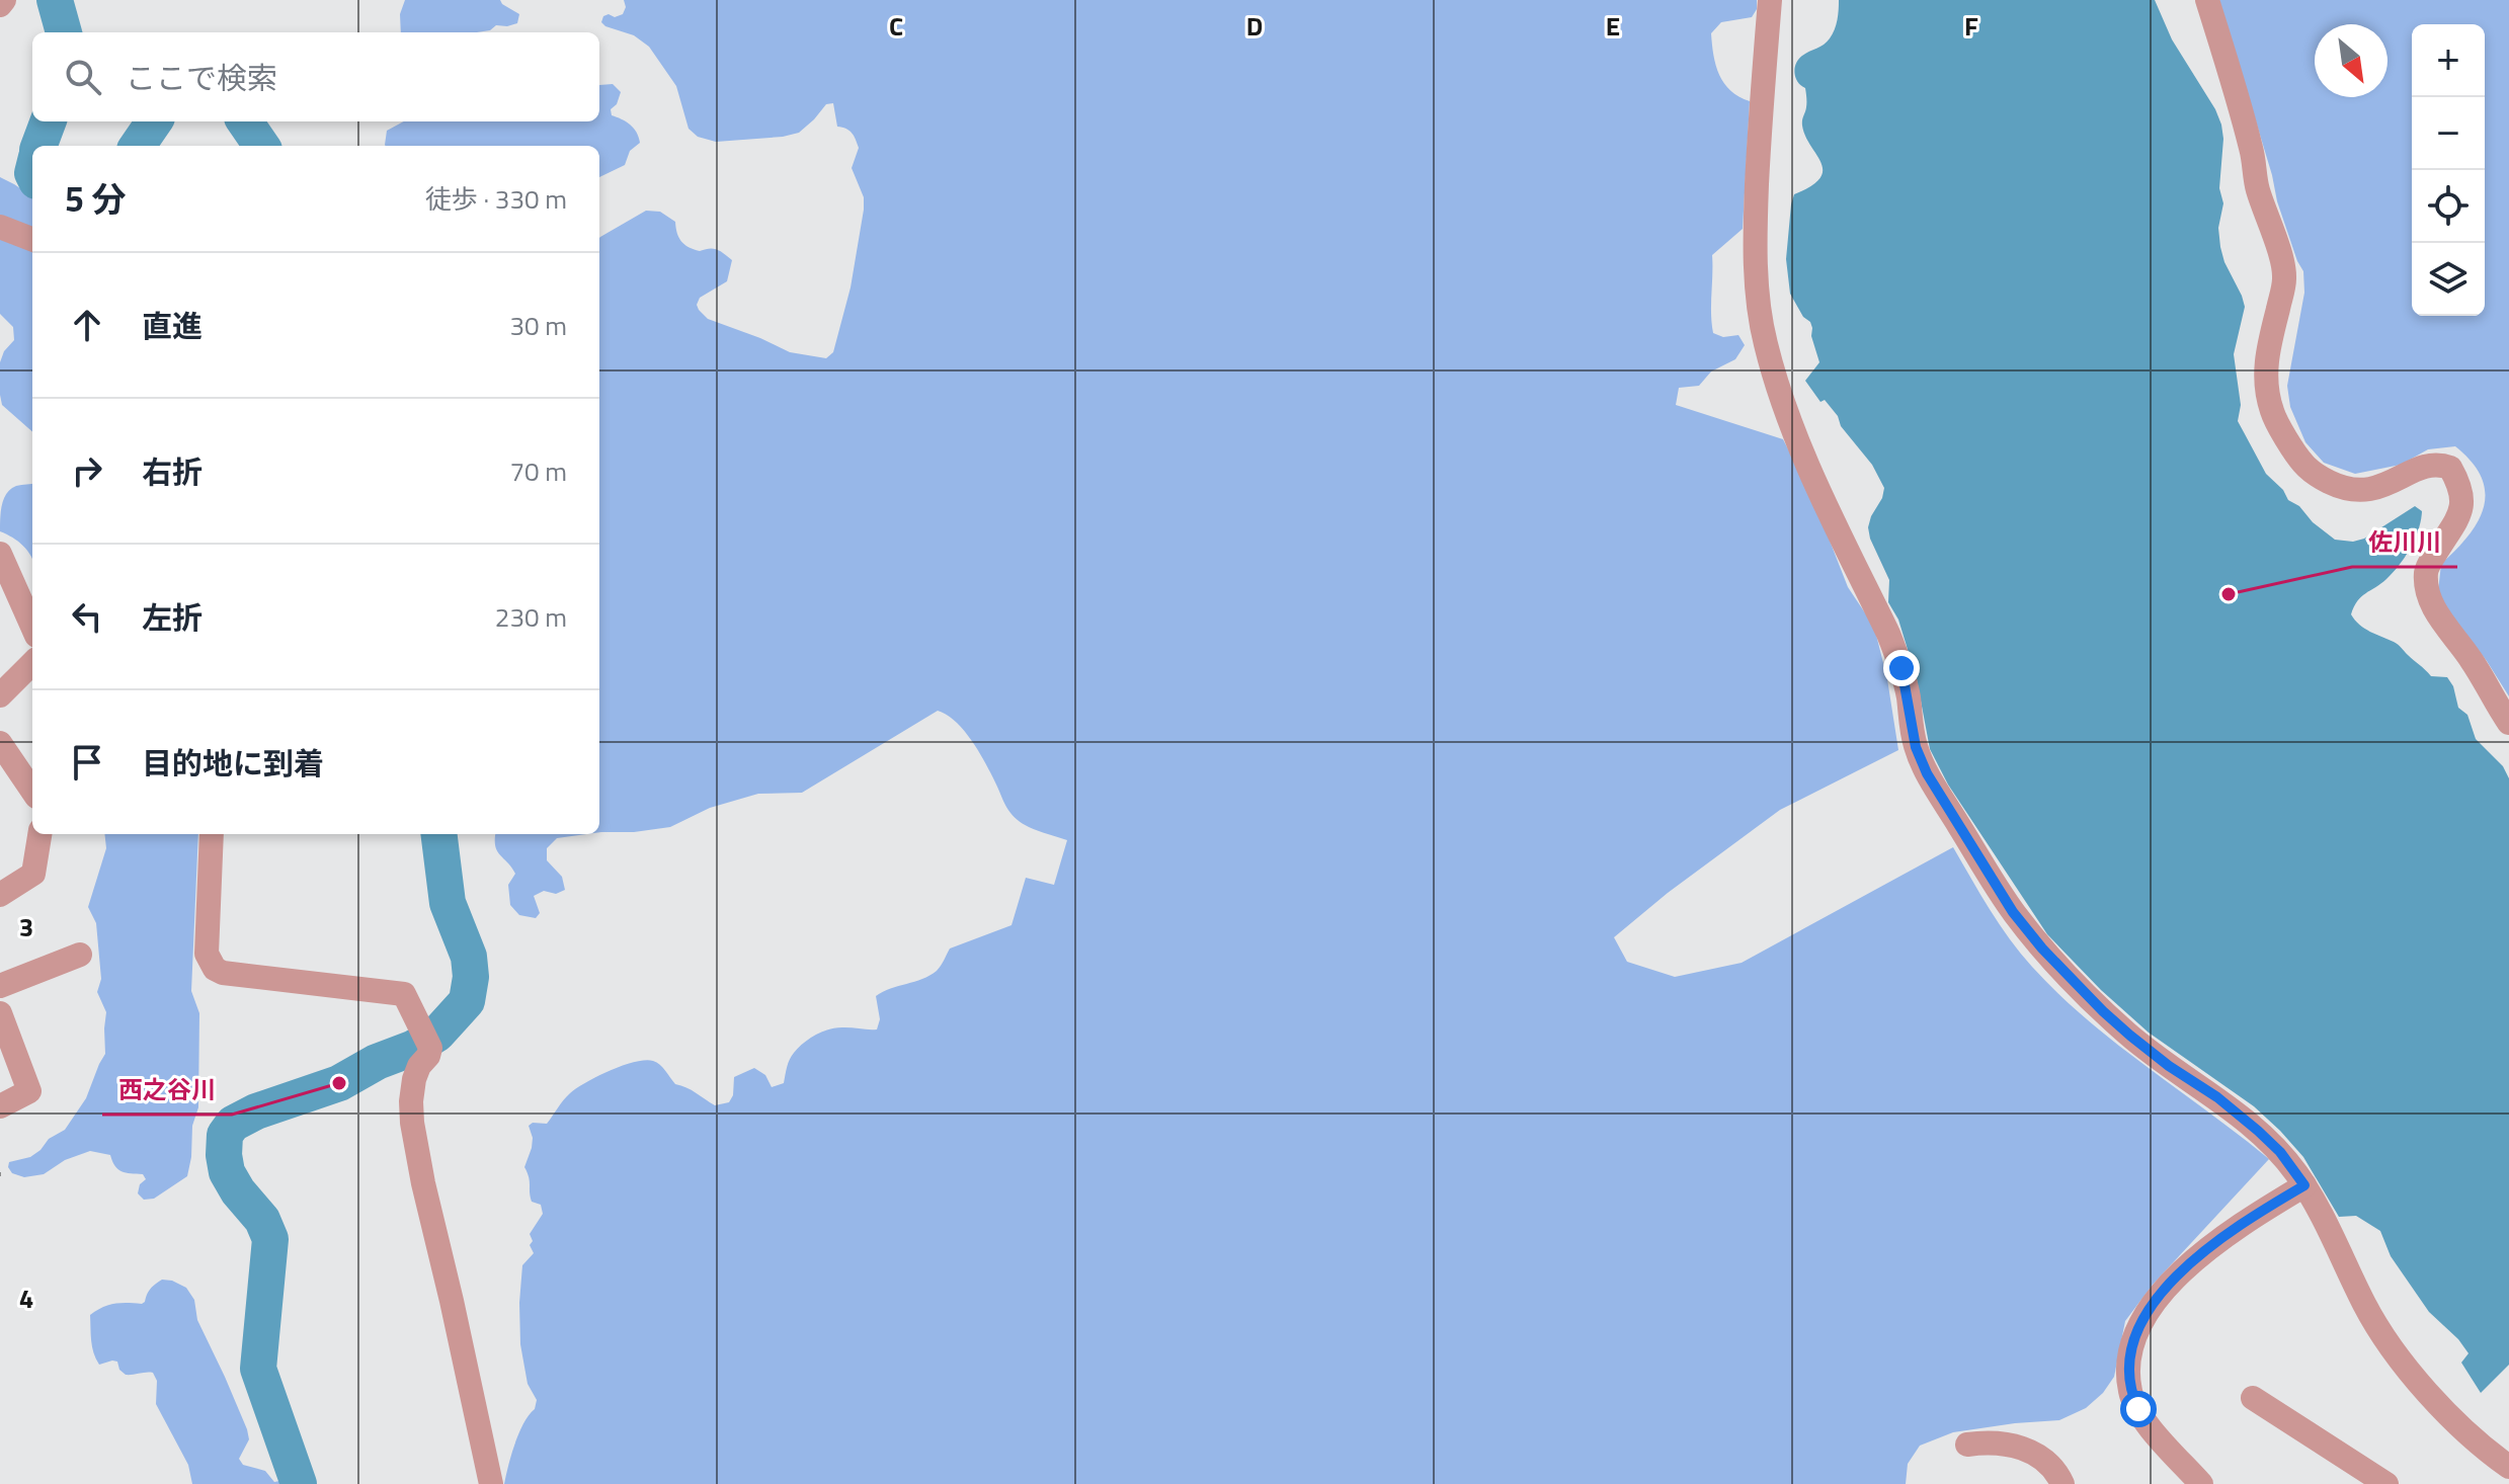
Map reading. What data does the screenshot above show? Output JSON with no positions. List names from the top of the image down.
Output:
{
  "places": ["佐川川", "西之谷川"],
  "north": "bottom right",
  "page": {
    "map_buttons": ["+", "−"],
    "search": "ここで検索",
    "heading": ["5 分", "徒歩 · 330 m"],
    "list": [
      ["直進", "30 m"],
      ["右折", "70 m"],
      ["左折", "230 m"],
      "目的地に到着"
    ]
  },
  "grid": {
    "columns": [
      "C",
      "D",
      "E",
      "F"
    ],
    "rows": ["3", "4"]
  }
}
